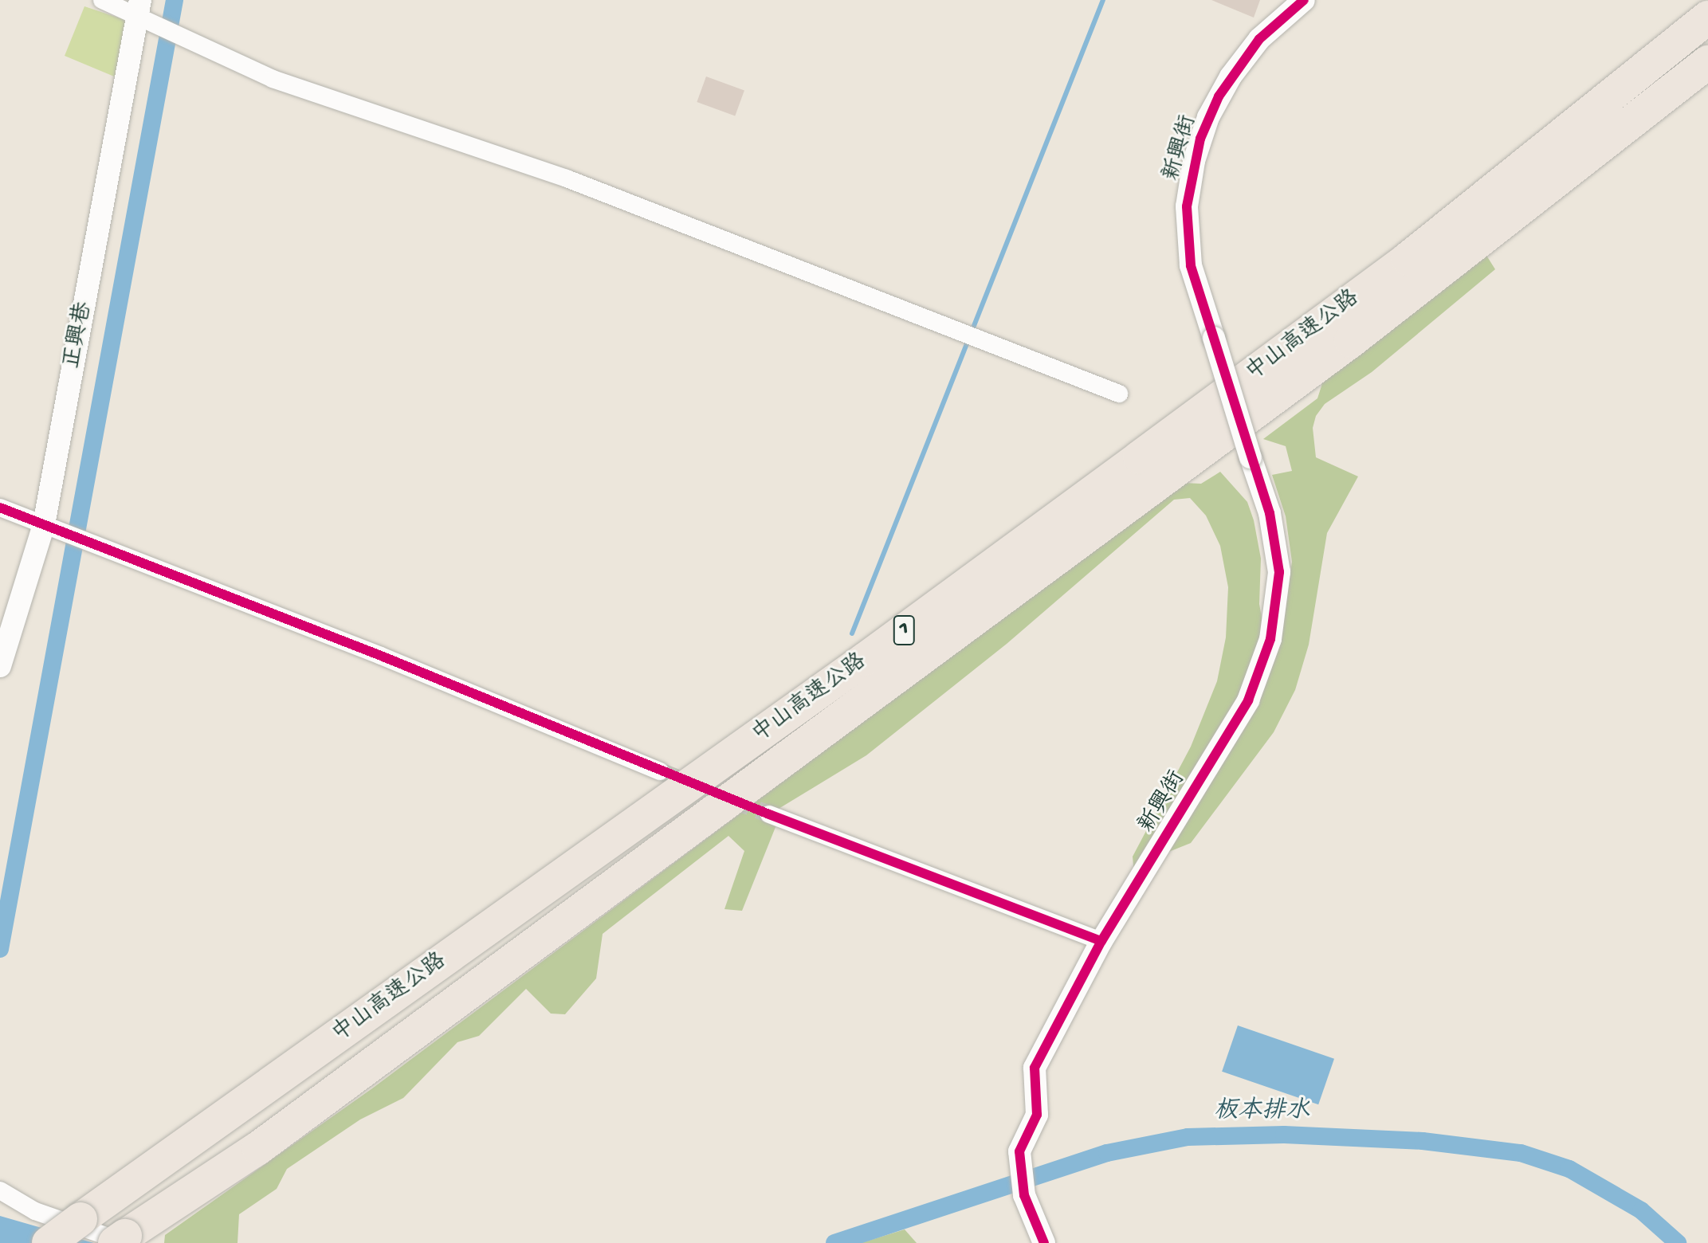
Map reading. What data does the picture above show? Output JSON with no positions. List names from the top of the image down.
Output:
{
  "streets": {
    "highway": ["中山高速公路", "1"],
    "street": ["新興街", "正興巷"]
  },
  "water": ["板本排水"]
}
